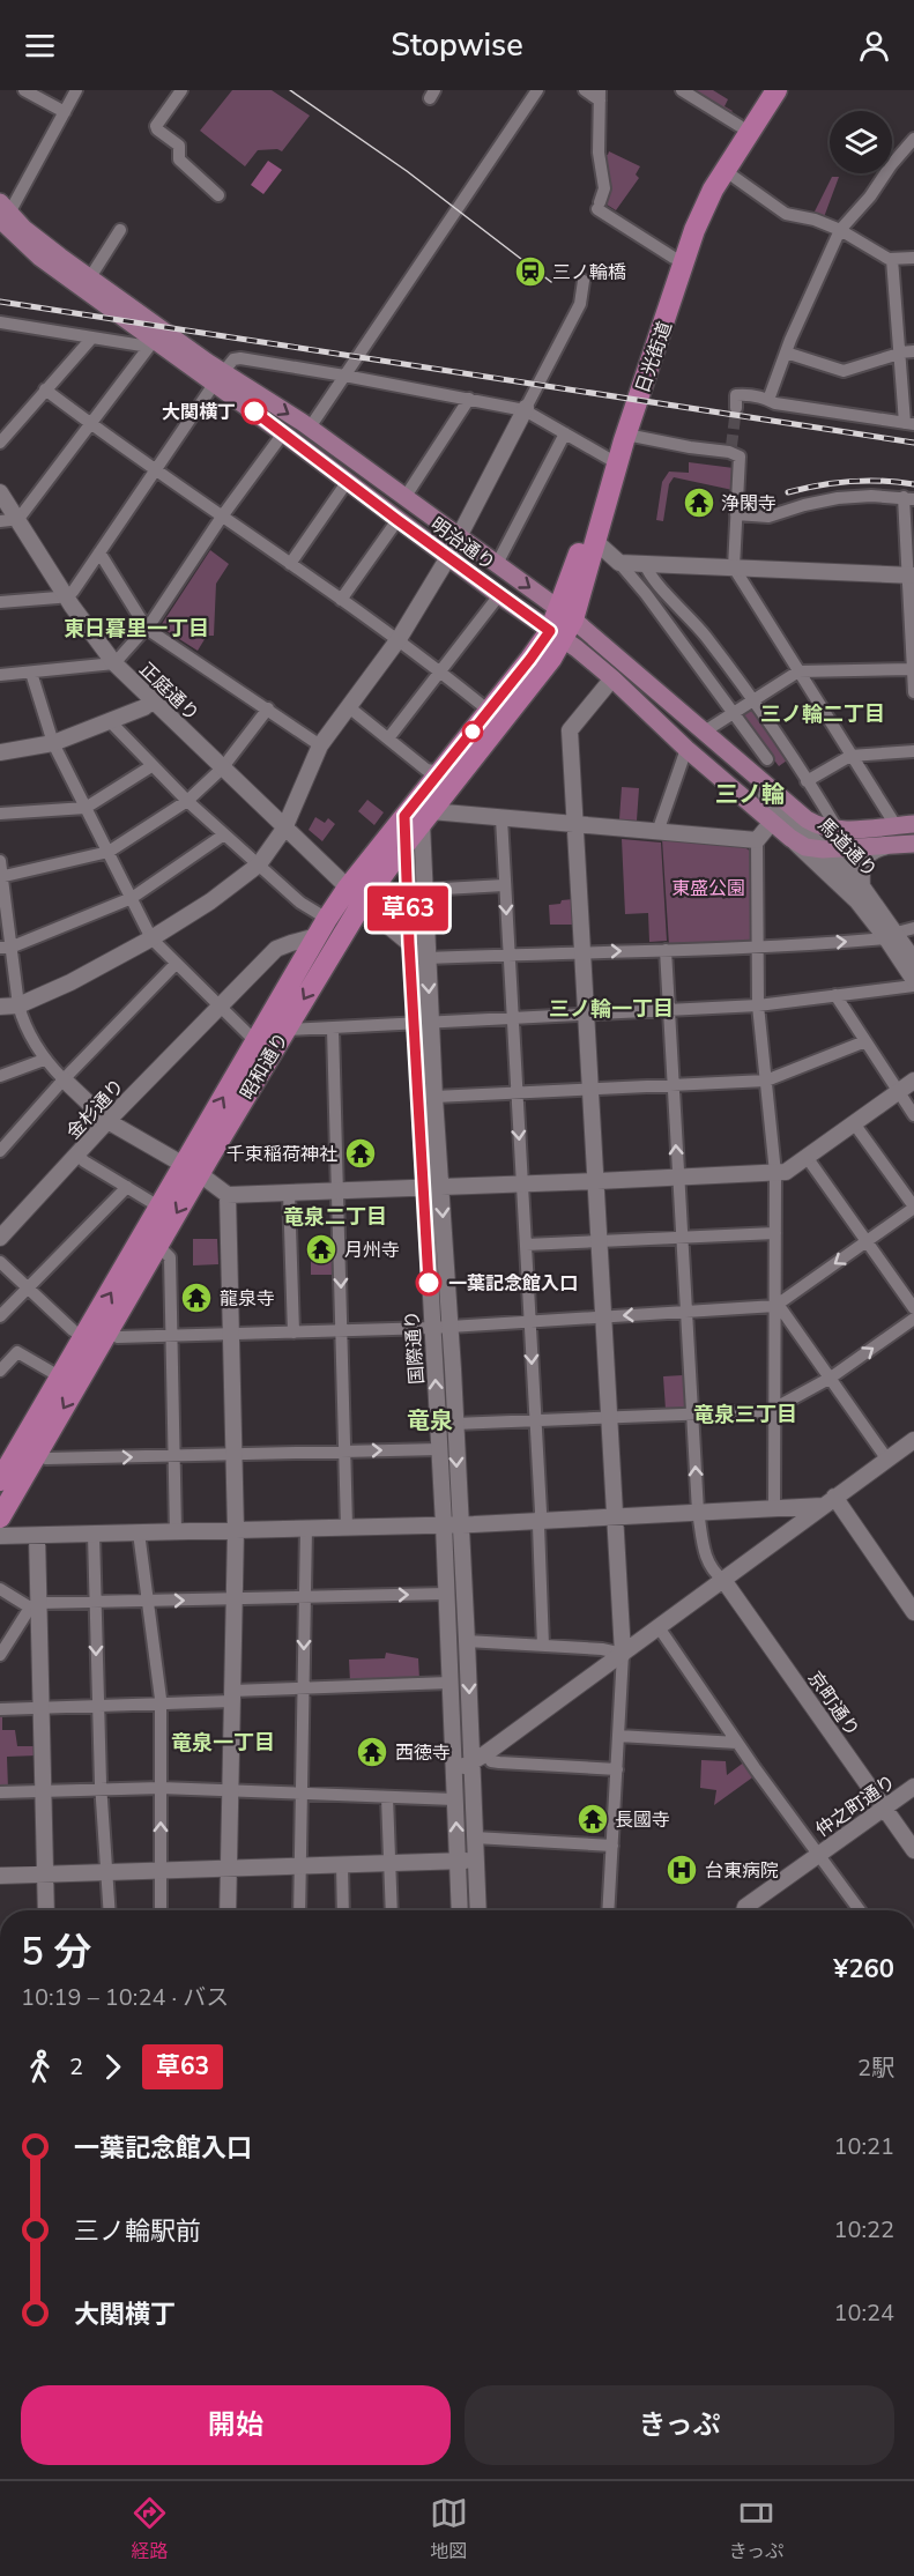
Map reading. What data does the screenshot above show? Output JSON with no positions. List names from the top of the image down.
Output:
{
  "streets": {
    "highway": ["日光街道", "昭和通り"],
    "main road": ["明治通り"],
    "street": [
      "正庭通り",
      "馬道通り",
      "金杉通り",
      "国際通り",
      "京町通り",
      "仲之町通り"
    ]
  },
  "crossings": [
    ["日光街道", "明治通り"],
    ["日光街道", "昭和通り"],
    ["明治通り", "馬道通り"],
    ["明治通り", "昭和通り"],
    ["正庭通り", "昭和通り"],
    ["昭和通り", "金杉通り"],
    ["昭和通り", "国際通り"],
    ["京町通り", "仲之町通り"]
  ],
  "districts": [
    "東日暮里一丁目",
    "三ノ輪二丁目",
    "三ノ輪",
    "三ノ輪一丁目",
    "竜泉二丁目",
    "竜泉三丁目",
    "竜泉",
    "竜泉一丁目"
  ],
  "parks": ["東盛公園"],
  "places": {
    "station": ["三ノ輪橋"],
    "other": ["大関横丁", "一葉記念館入口"],
    "temple": [
      "浄閑寺",
      "千束稲荷神社",
      "月州寺",
      "龍泉寺",
      "西徳寺",
      "長國寺"
    ],
    "hospital": ["台東病院"]
  },
  "lines": ["bus line 草63"],
  "page": {
    "header": "Stopwise",
    "on_map": "草63",
    "heading": ["5 分", "10:19 – 10:24 · バス", "¥260"],
    "legs": ["2", "草63", "2駅"],
    "list": [
      {
        "name": "一葉記念館入口",
        "value": "10:21"
      },
      {
        "name": "三ノ輪駅前",
        "value": "10:22"
      },
      {
        "name": "大関横丁",
        "value": "10:24"
      }
    ],
    "buttons": ["開始", "きっぷ"],
    "tabs": ["経路", "地図", "きっぷ"]
  }
}
